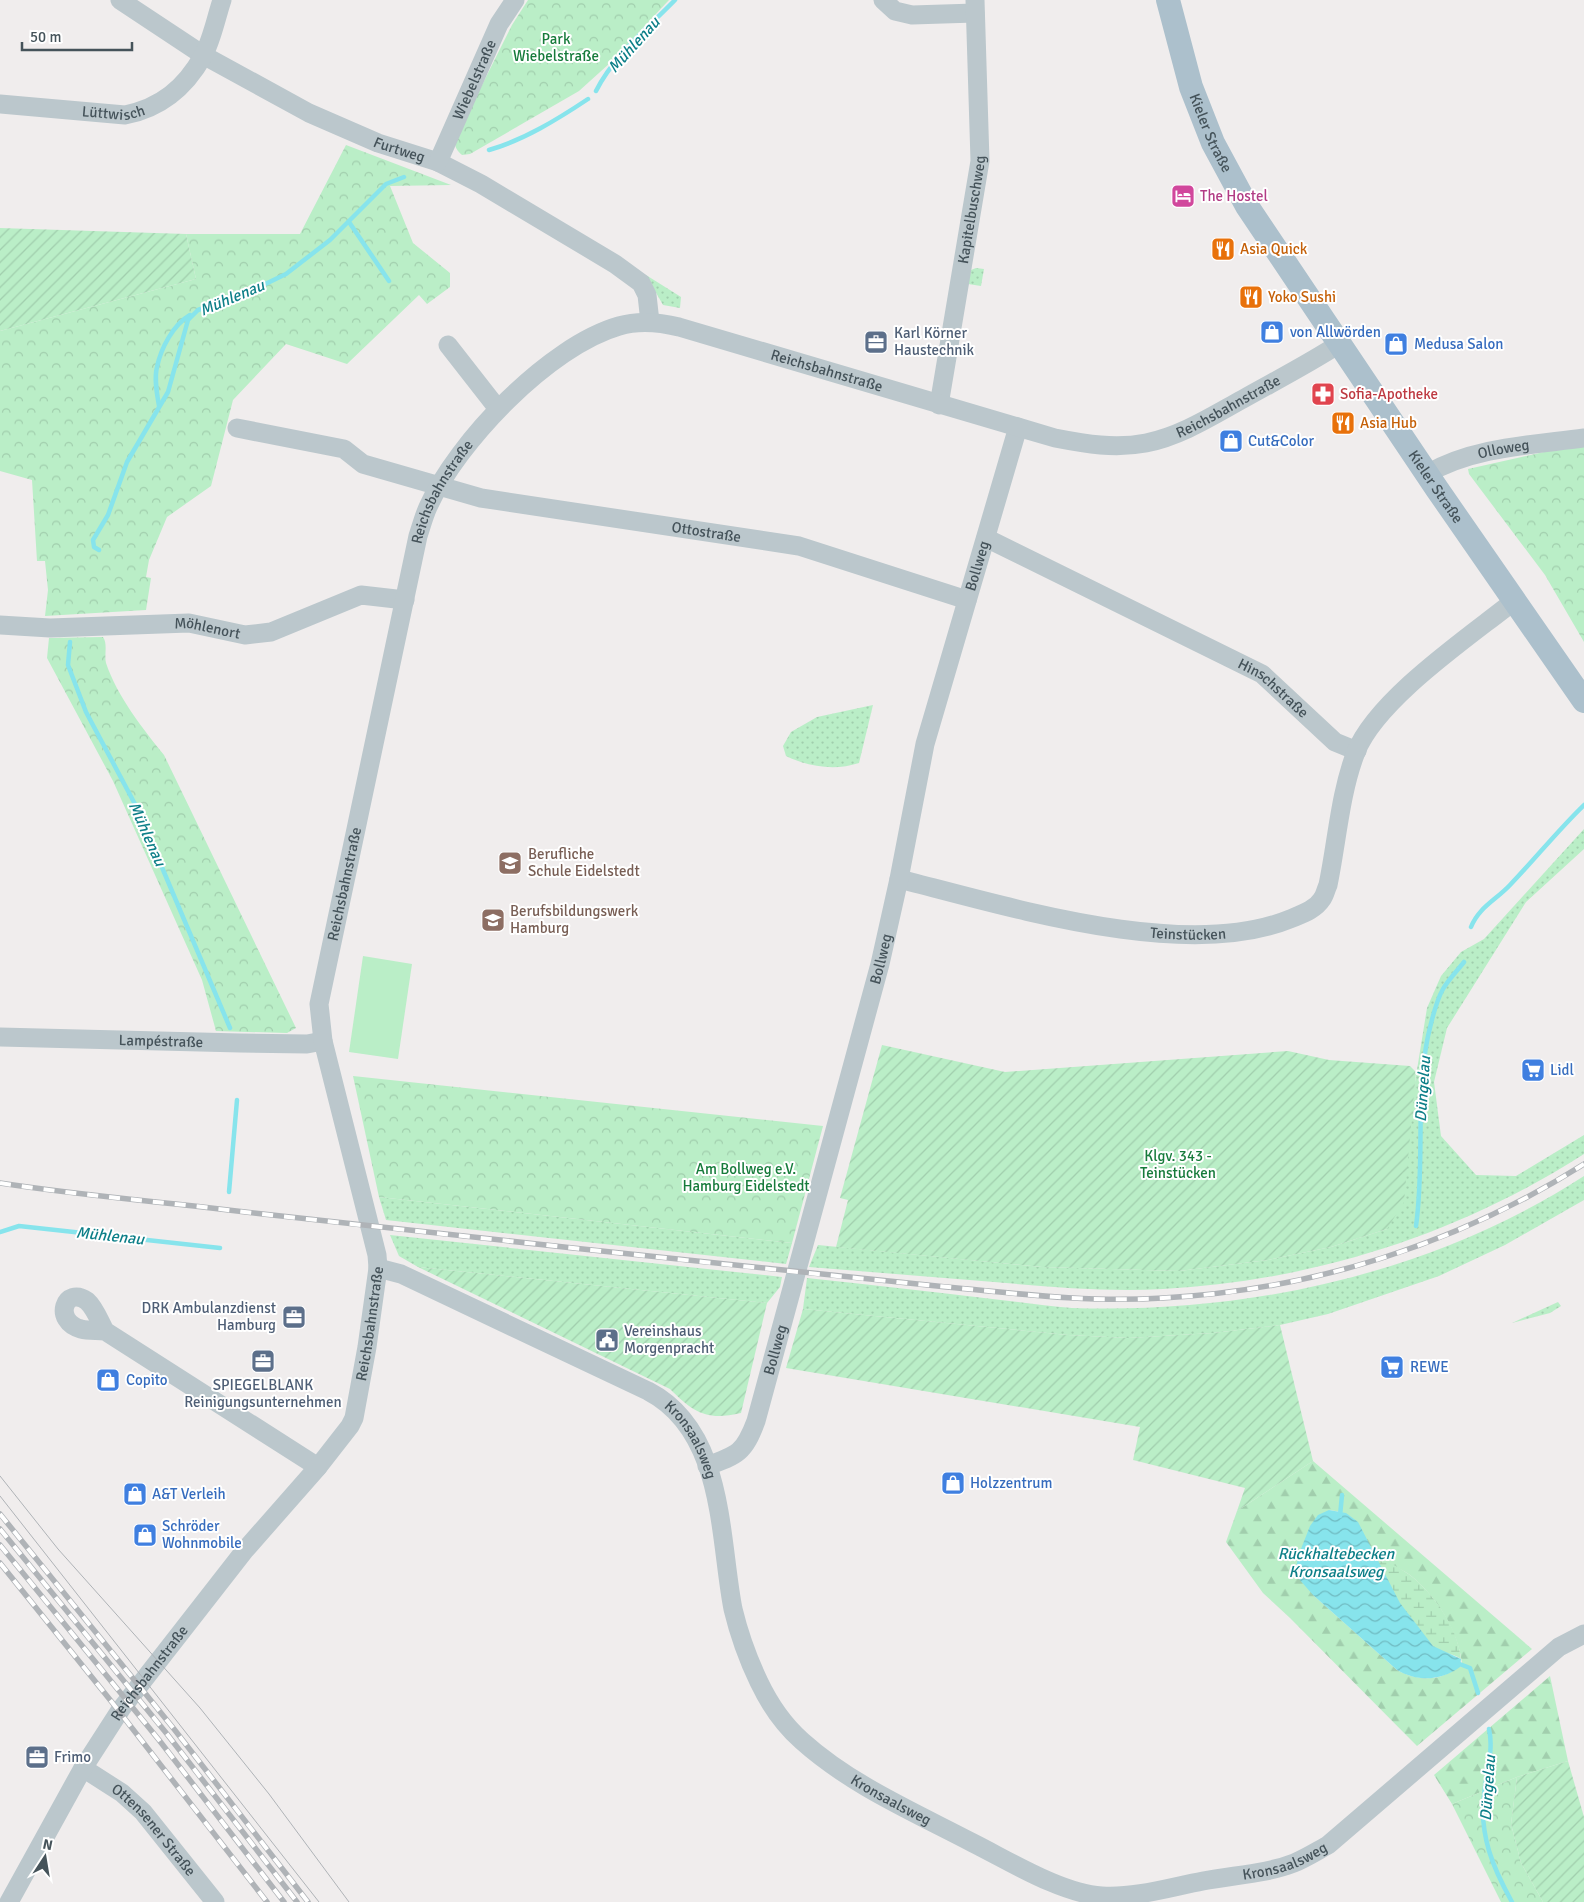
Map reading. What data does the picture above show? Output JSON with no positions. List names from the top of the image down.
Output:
{
  "streets": {
    "main road": ["Kieler Straße"],
    "street": [
      "Wiebelstraße",
      "Lüttwisch",
      "Furtweg",
      "Kapitelbuschweg",
      "Reichsbahnstraße",
      "Olloweg",
      "Ottostraße",
      "Bollweg",
      "Möhlenort",
      "Hinschstraße",
      "Teinstücken",
      "Lampéstraße",
      "Kronsaalsweg",
      "Ottensener Straße"
    ]
  },
  "crossings": [
    ["Wiebelstraße", "Furtweg"],
    ["Lüttwisch", "Furtweg"],
    ["Kieler Straße", "Reichsbahnstraße"],
    ["Kieler Straße", "Olloweg"],
    ["Furtweg", "Reichsbahnstraße"],
    ["Kapitelbuschweg", "Reichsbahnstraße"],
    ["Reichsbahnstraße", "Ottostraße"],
    ["Reichsbahnstraße", "Bollweg"],
    ["Reichsbahnstraße", "Möhlenort"],
    ["Reichsbahnstraße", "Lampéstraße"],
    ["Reichsbahnstraße", "Kronsaalsweg"],
    ["Reichsbahnstraße", "Ottensener Straße"],
    ["Ottostraße", "Bollweg"],
    ["Bollweg", "Hinschstraße"],
    ["Bollweg", "Teinstücken"],
    ["Bollweg", "Kronsaalsweg"],
    ["Hinschstraße", "Teinstücken"]
  ],
  "water": ["Mühlenau", "Düngelau", "Rückhaltebecken Kronsaalsweg"],
  "parks": ["Park Wiebelstraße", "Klgv. 343 - Teinstücken", "Am Bollweg e.V. Hamburg Eidelstedt"],
  "places": {
    "hotel": ["The Hostel"],
    "restaurant": ["Asia Quick", "Yoko Sushi", "Asia Hub"],
    "shop": [
      "von Allwörden",
      "Medusa Salon",
      "Cut&Color",
      "Copito",
      "Holzzentrum",
      "A&T Verleih",
      "Schröder Wohnmobile"
    ],
    "office": [
      "Karl Körner Haustechnik",
      "DRK Ambulanzdienst Hamburg",
      "SPIEGELBLANK Reinigungsunternehmen",
      "Frimo"
    ],
    "pharmacy": ["Sofia-Apotheke"],
    "school or university": ["Berufliche Schule Eidelstedt", "Berufsbildungswerk Hamburg"],
    "supermarket": ["Lidl", "REWE"],
    "public building": ["Vereinshaus Morgenpracht"]
  },
  "scale_bar": "50 m",
  "north": "top"
}
